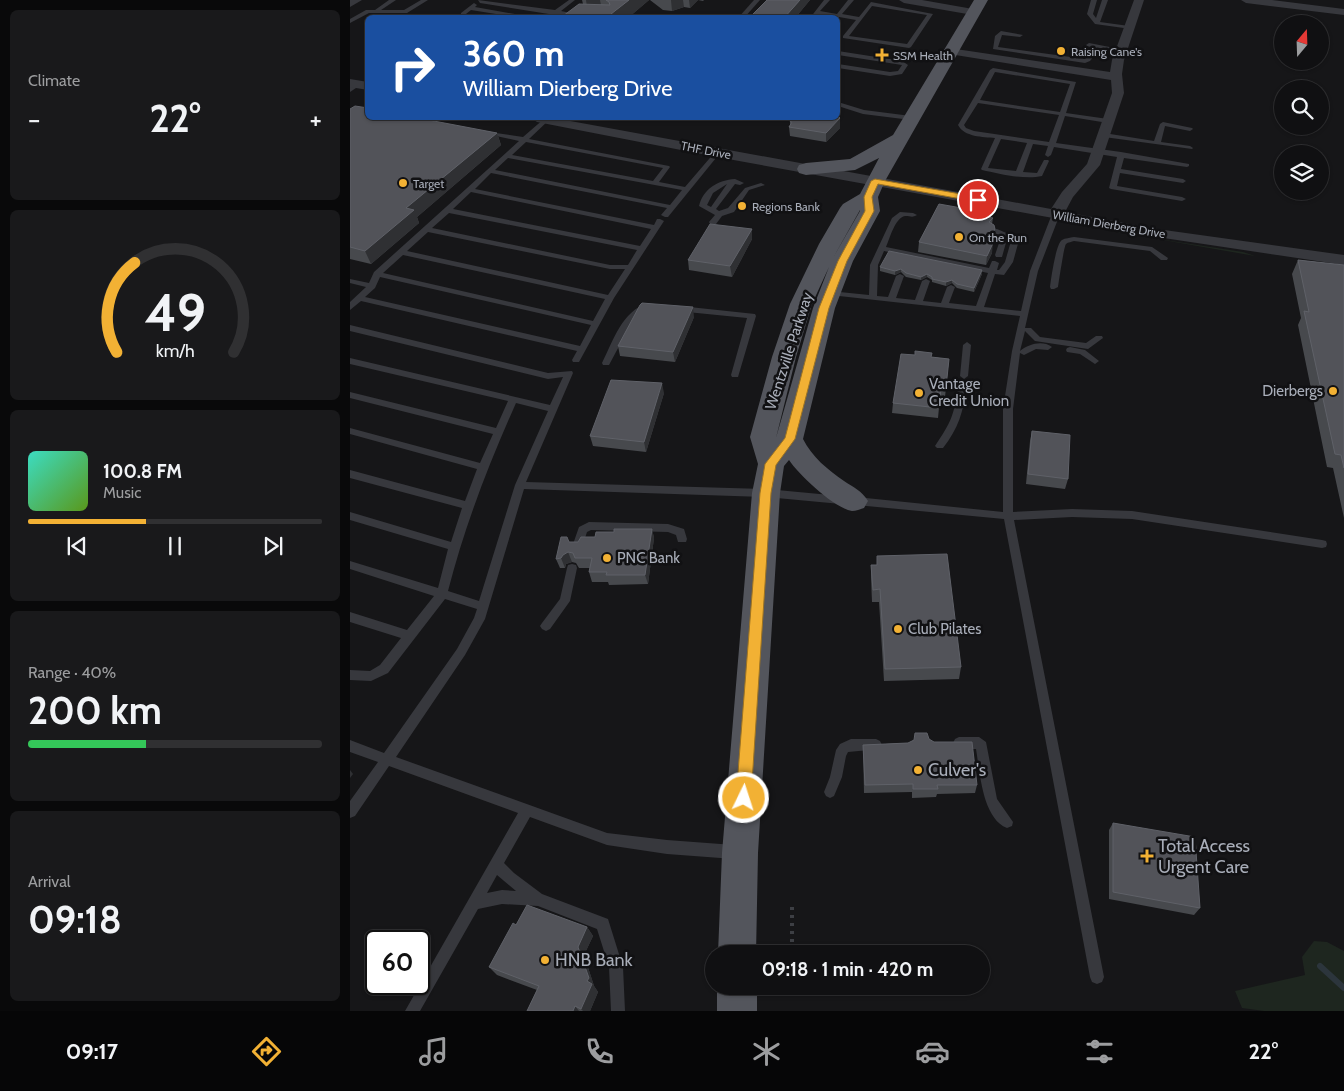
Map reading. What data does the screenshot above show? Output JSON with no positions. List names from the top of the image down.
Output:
{
  "streets": {
    "main road": ["Wentzville Parkway"],
    "street": ["THF Drive", "William Dierberg Drive"]
  },
  "crossings": [
    ["THF Drive", "William Dierberg Drive"],
    ["THF Drive", "Wentzville Parkway"],
    ["William Dierberg Drive", "Wentzville Parkway"]
  ],
  "places": {
    "other": [
      "Raising Cane's",
      "Target",
      "Regions Bank",
      "On the Run",
      "Dierbergs",
      "Vantage Credit Union",
      "PNC Bank",
      "Club Pilates",
      "Culver's",
      "HNB Bank"
    ],
    "health": ["SSM Health", "Total Access Urgent Care"]
  },
  "north": "top",
  "page": {
    "tile": [
      "Climate",
      ["Range · 40%", "200 km"],
      ["Arrival", "09:18"]
    ],
    "turn": ["360 m", "William Dierberg Drive"],
    "heat": ["−", "22°", "+"],
    "song": ["100.8 FM", "Music"],
    "limit": "60",
    "trip": "09:18 · 1 min · 420 m",
    "tabs": ["09:17", "22°"],
    "gauge": ["49", "km/h"]
  }
}
